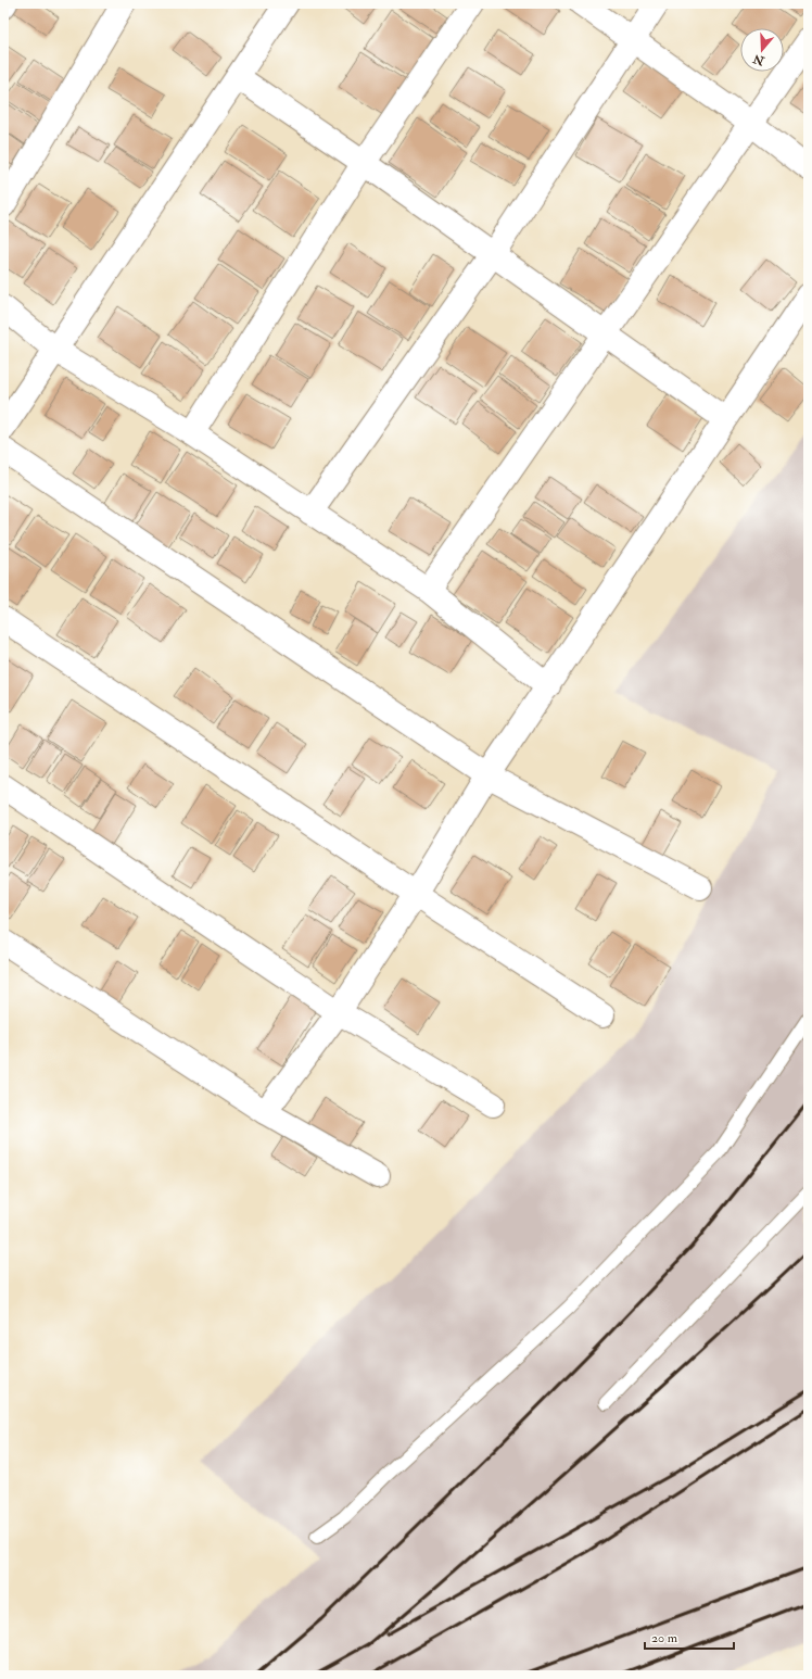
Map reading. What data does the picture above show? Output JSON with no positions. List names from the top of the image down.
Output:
{
  "scale_bar": "20 m",
  "north": "bottom"
}
